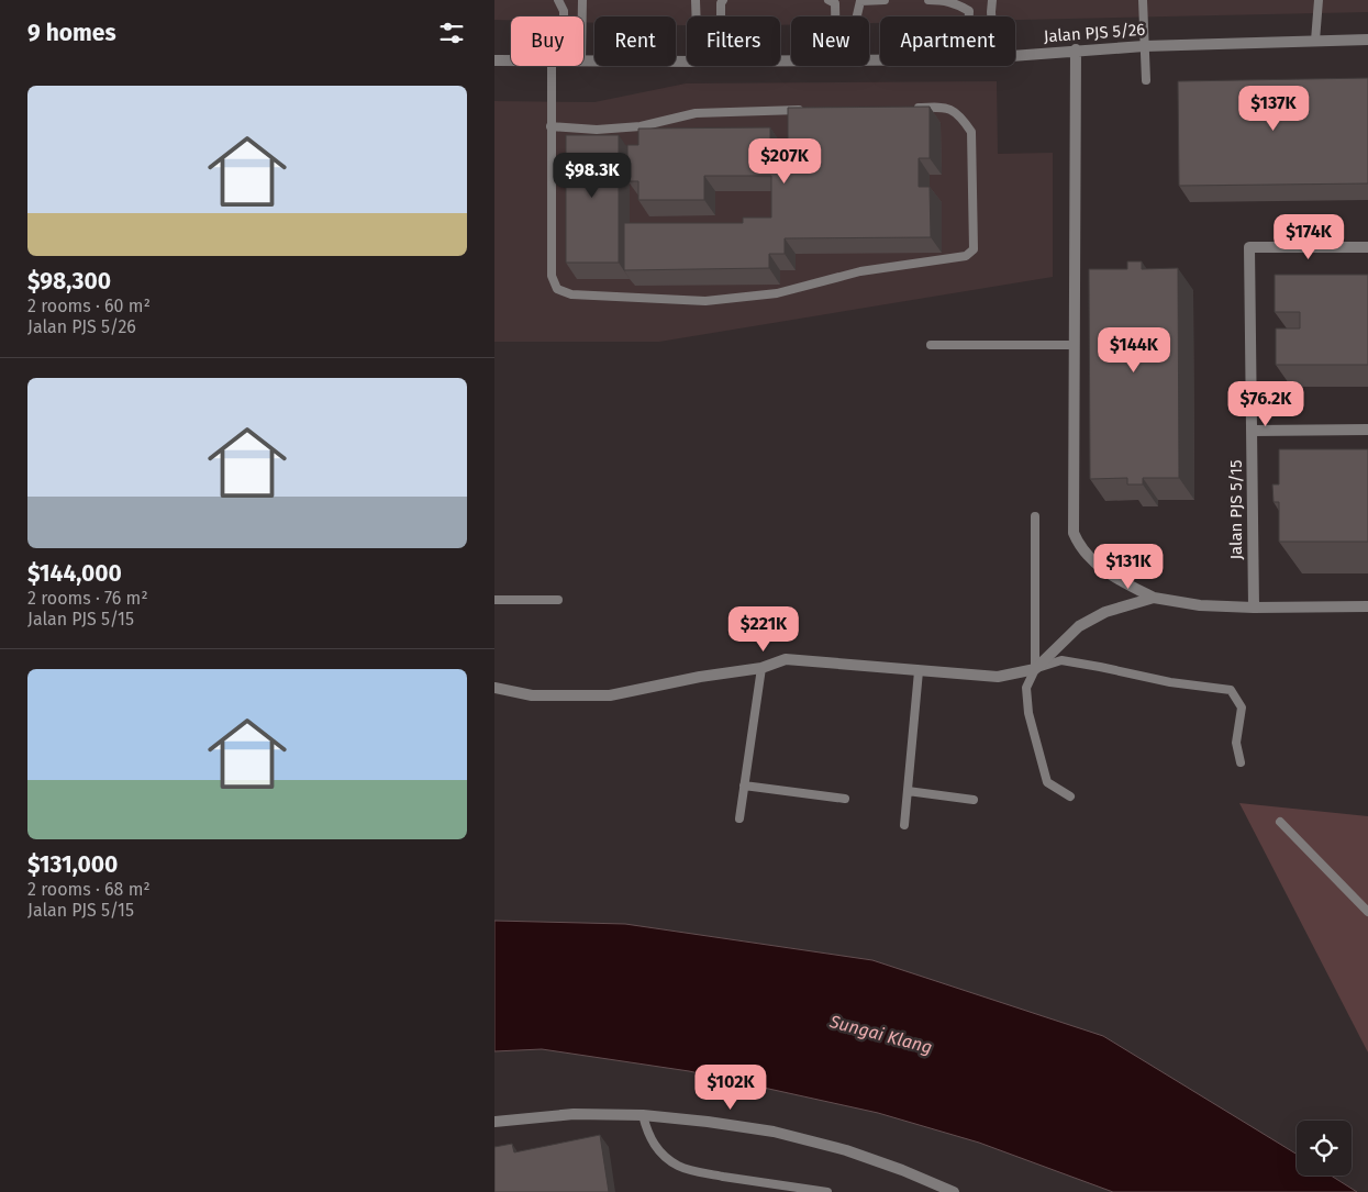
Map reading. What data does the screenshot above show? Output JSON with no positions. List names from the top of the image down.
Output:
{
  "streets": {
    "street": ["Jalan PJS 5/26", "Jalan PJS 5/15"]
  },
  "water": ["Sungai Klang"],
  "page": {
    "heading": "9 homes",
    "chip": [
      "Buy",
      "Rent",
      "Filters",
      "New",
      "Apartment"
    ],
    "list": [
      {
        "name": "$98,300",
        "note": "2 rooms · 60 m² · Jalan PJS 5/26"
      },
      {
        "name": "$144,000",
        "note": "2 rooms · 76 m² · Jalan PJS 5/15"
      },
      {
        "name": "$131,000",
        "note": "2 rooms · 68 m² · Jalan PJS 5/15"
      }
    ],
    "price": [
      "$137K",
      "$207K",
      "$98.3K",
      "$174K",
      "$144K",
      "$76.2K",
      "$131K",
      "$221K",
      "$102K"
    ]
  }
}
